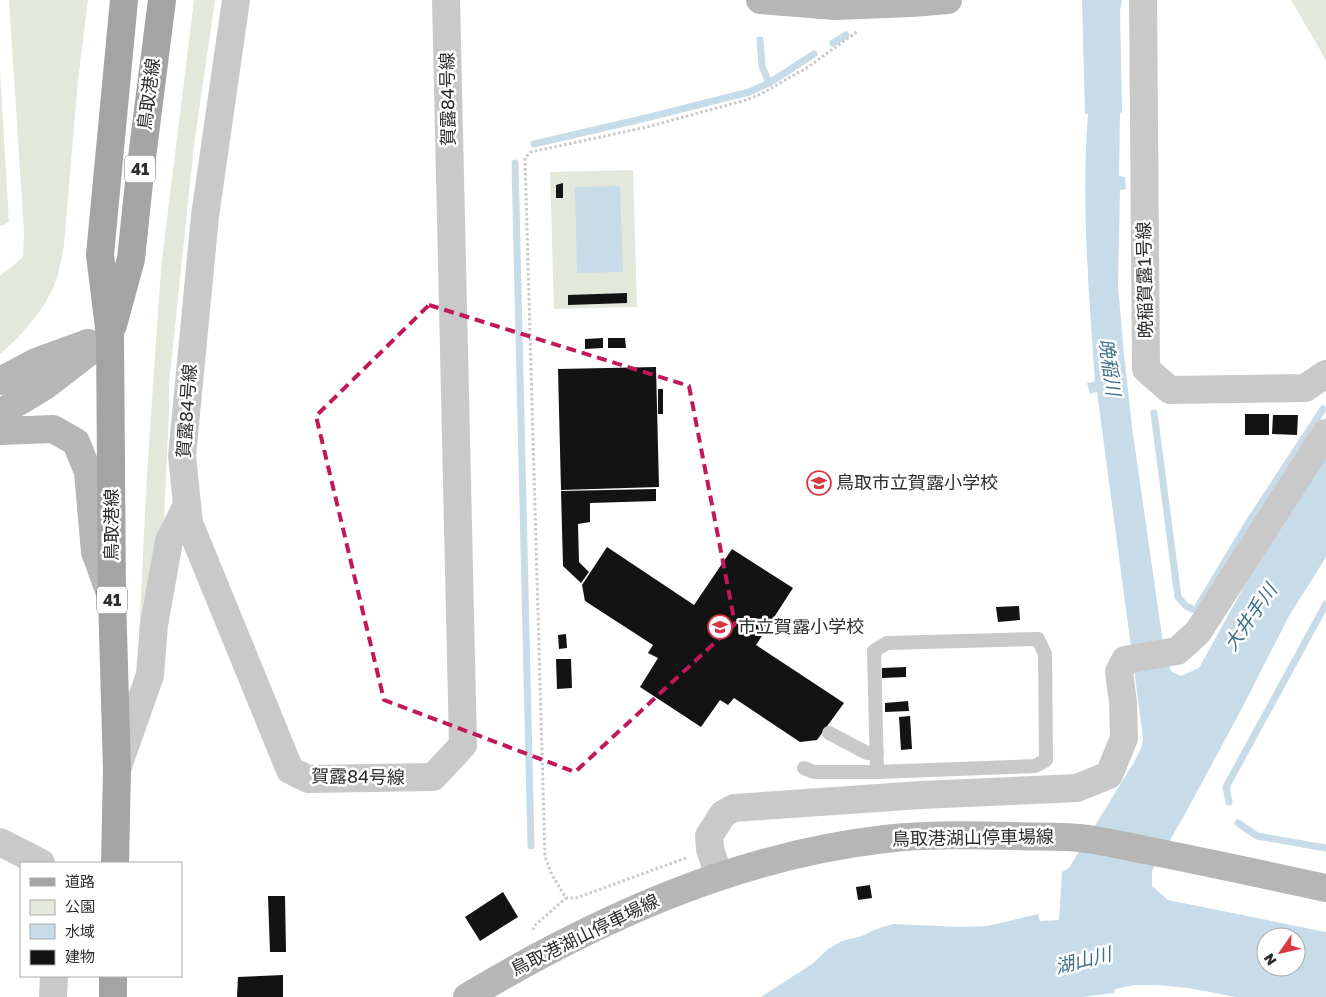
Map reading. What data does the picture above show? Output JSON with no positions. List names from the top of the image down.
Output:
{
  "streets": {
    "main road": ["鳥取港線", "41", "鳥取港湖山停車場線"],
    "street": ["賀露84号線", "晩稲賀露1号線"]
  },
  "water": ["晩稲川", "大井手川", "湖山川"],
  "places": {
    "school or university": ["鳥取市立賀露小学校", "市立賀露小学校"]
  },
  "legend": [
    "道路",
    "公園",
    "水域",
    "建物"
  ],
  "north": "bottom left"
}
